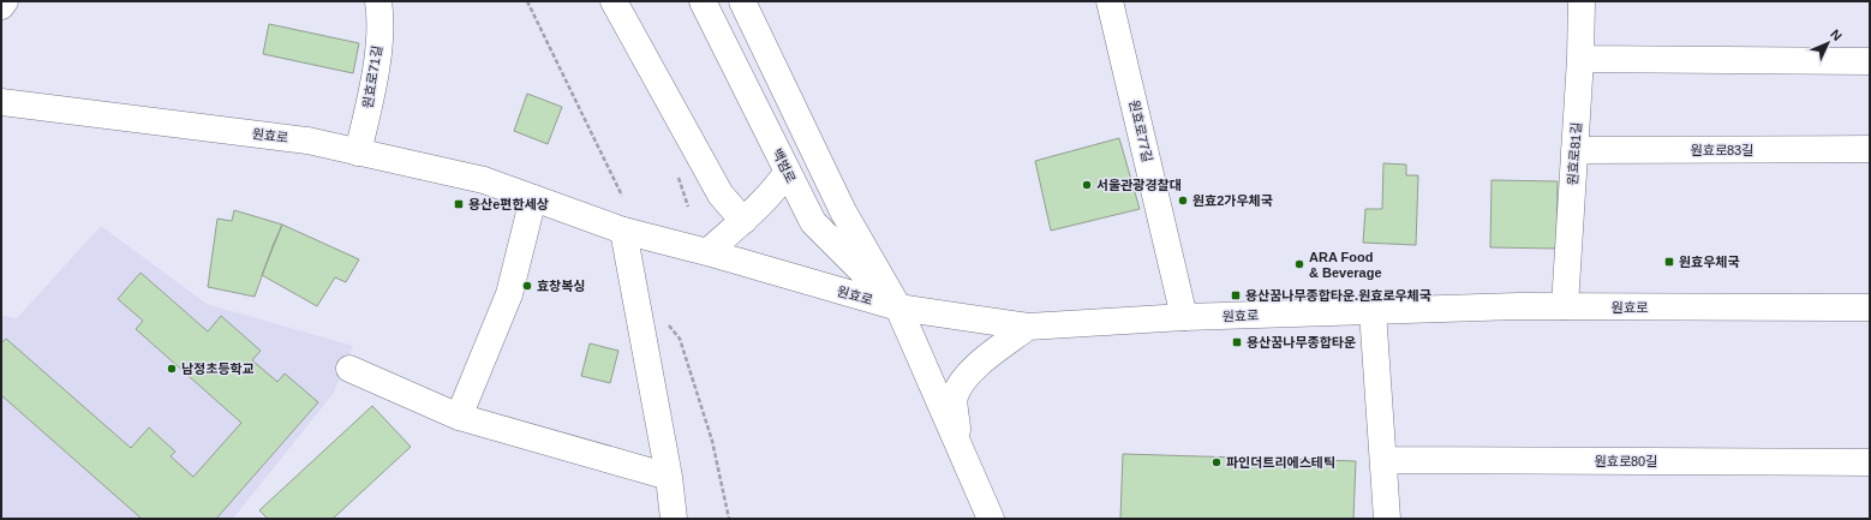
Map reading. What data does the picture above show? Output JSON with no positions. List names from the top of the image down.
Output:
{
  "streets": {
    "main road": [
      "원효로71길",
      "원효로77길",
      "원효로",
      "원효로83길",
      "원효로81길",
      "백범로",
      "원효로80길"
    ]
  },
  "crossings": [
    ["원효로71길", "원효로"],
    ["원효로77길", "원효로"],
    ["원효로", "원효로81길"],
    ["원효로", "백범로"],
    ["원효로83길", "원효로81길"]
  ],
  "places": {
    "other": [
      "서울관광경찰대",
      "원효2가우체국",
      "ARA Food & Beverage",
      "효창복싱",
      "남정초등학교",
      "파인더트리에스테틱"
    ],
    "transit": [
      "용산e편한세상",
      "원효우체국",
      "용산꿈나무종합타운.원효로우체국",
      "용산꿈나무종합타운"
    ]
  },
  "north": "top right"
}
